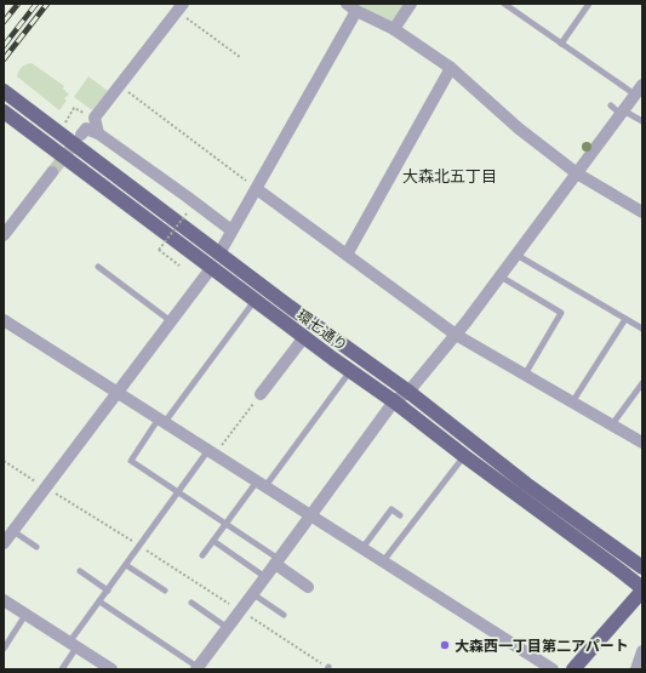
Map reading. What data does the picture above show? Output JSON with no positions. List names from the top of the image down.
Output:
{
  "streets": {
    "main road": ["環七通り"]
  },
  "districts": ["大森北五丁目"],
  "places": ["大森西一丁目第二アパート"]
}
